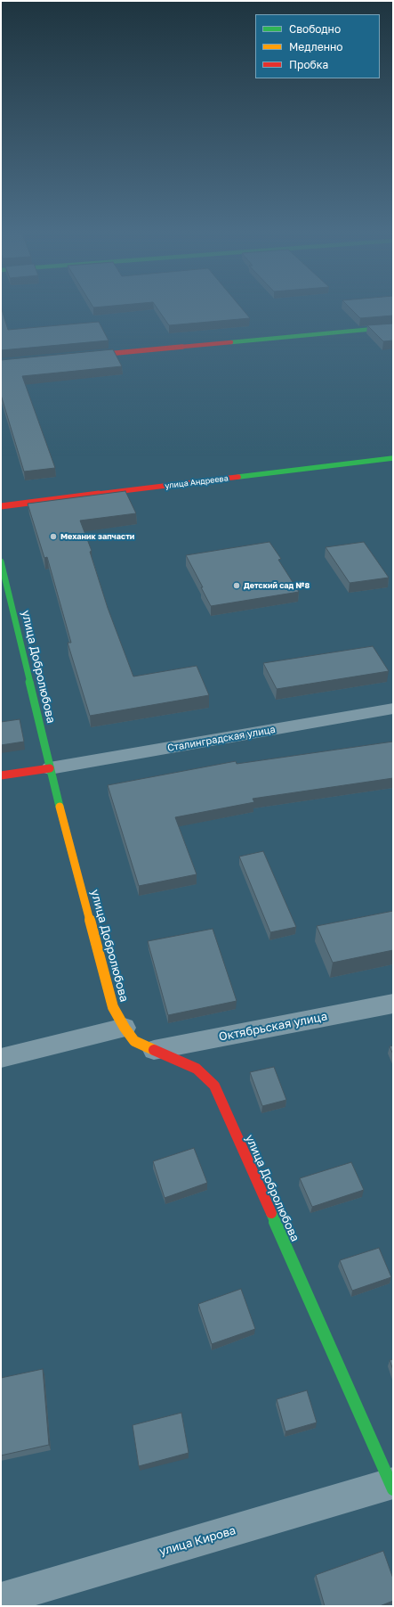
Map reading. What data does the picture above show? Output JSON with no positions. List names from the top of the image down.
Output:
{
  "streets": {
    "street": [
      "улица Андреева",
      "улица Добролюбова",
      "Сталинградская улица",
      "Октябрьская улица",
      "улица Кирова"
    ]
  },
  "crossings": [
    ["улица Добролюбова", "Сталинградская улица"],
    ["улица Добролюбова", "Октябрьская улица"],
    ["улица Добролюбова", "улица Кирова"]
  ],
  "places": ["Механик запчасти", "Детский сад №8"],
  "legend": ["Свободно", "Медленно", "Пробка"]
}
